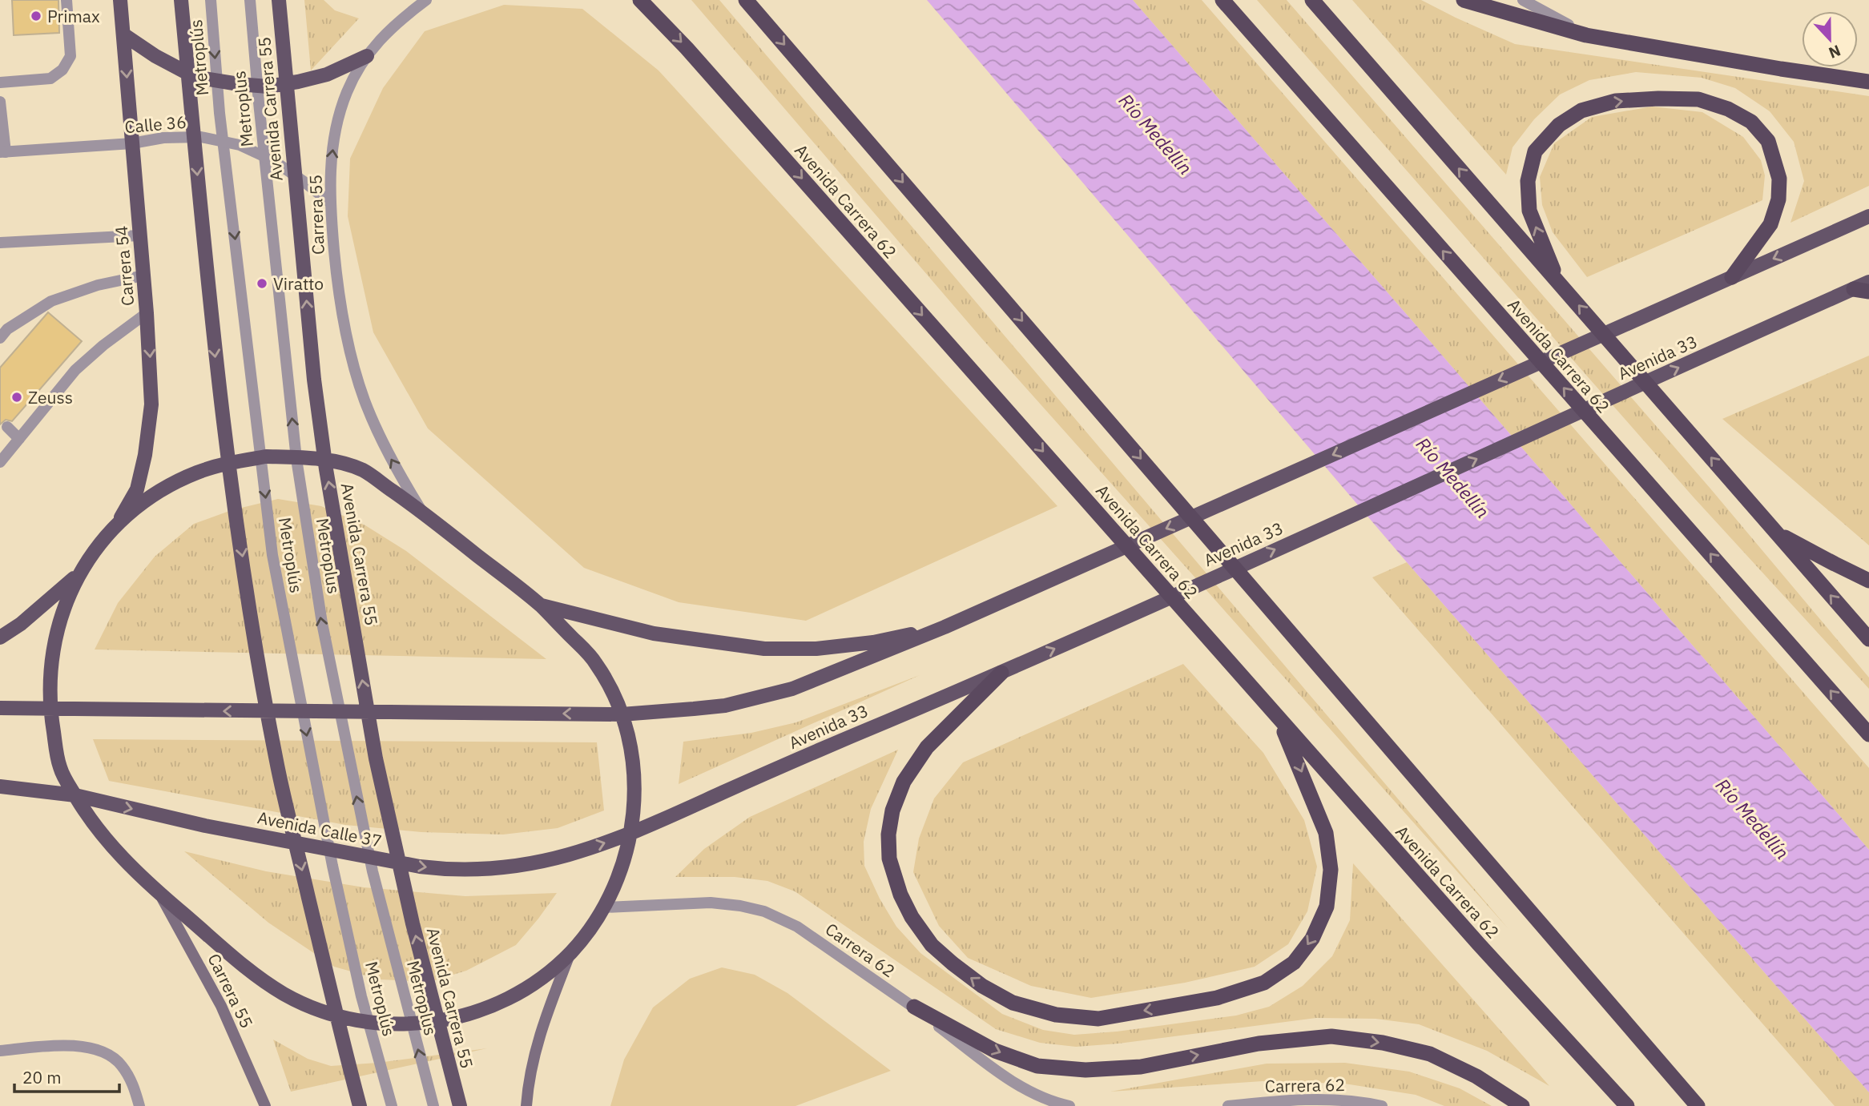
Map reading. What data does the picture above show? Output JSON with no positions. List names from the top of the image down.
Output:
{
  "streets": {
    "highway": ["Avenida Carrera 62"],
    "main road": [
      "Avenida Carrera 55",
      "Carrera 55",
      "Carrera 54",
      "Avenida 33",
      "Avenida Calle 37"
    ],
    "street": [
      "Metroplús",
      "Metroplus",
      "Calle 36",
      "Carrera 62"
    ]
  },
  "crossings": [
    ["Calle 36", "Carrera 55"],
    ["Calle 36", "Carrera 54"],
    ["Avenida 33", "Avenida Calle 37"]
  ],
  "one_way": ["Metroplús", "Metroplus", "Carrera 55"],
  "water": ["Río Medellín"],
  "places": ["Primax", "Viratto", "Zeuss"],
  "scale_bar": "20 m",
  "north": "bottom"
}
